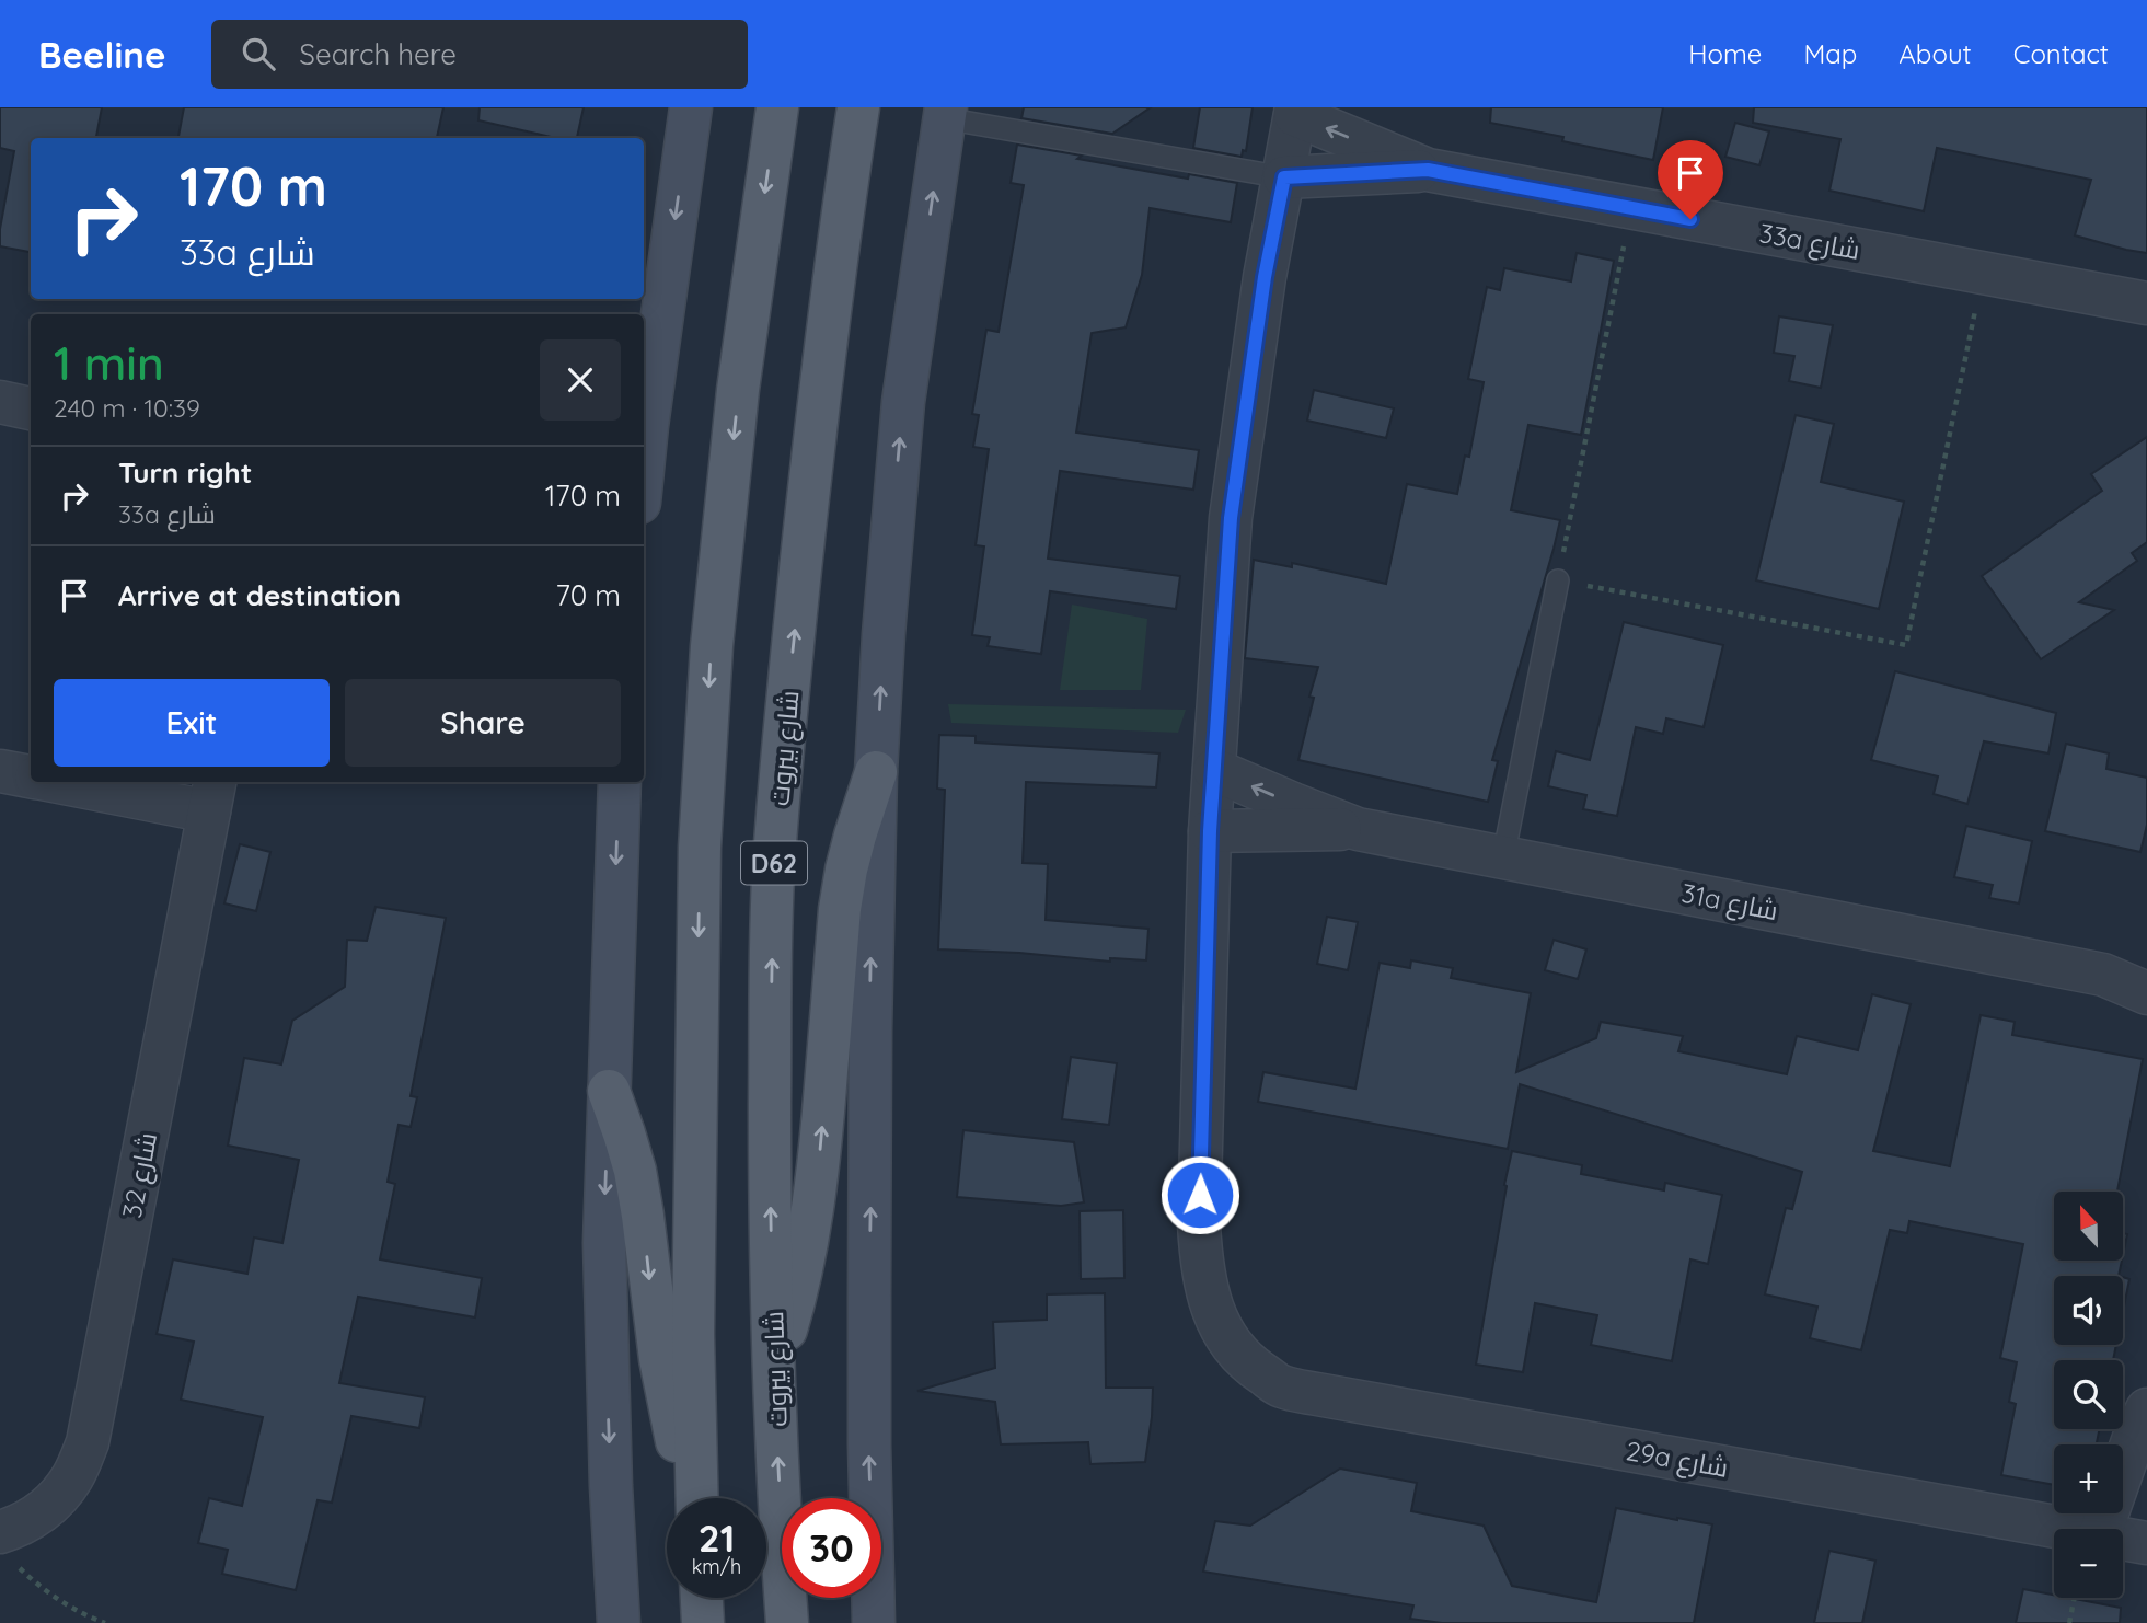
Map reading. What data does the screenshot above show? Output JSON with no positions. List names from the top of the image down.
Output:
{
  "streets": {
    "main road": ["شارع بيروت", "D62"],
    "street": [
      "33a شارع",
      "31a شارع",
      "شارع 32",
      "29a شارع"
    ]
  },
  "crossings": [
    ["31a شارع", "29a شارع"]
  ],
  "north": "top",
  "page": {
    "header": "Beeline",
    "search": "Search here",
    "nav": [
      "Home",
      "Map",
      "About",
      "Contact"
    ],
    "turn": ["170 m", "33a شارع"],
    "heading": ["1 min", "240 m · 10:39"],
    "list": [
      {
        "name": "Turn right",
        "note": "33a شارع",
        "value": "170 m"
      },
      {
        "name": "Arrive at destination",
        "value": "70 m"
      }
    ],
    "buttons": ["Exit", "Share"],
    "map_buttons": ["+", "−"],
    "speed": "21 km/h",
    "limit": "30"
  }
}
